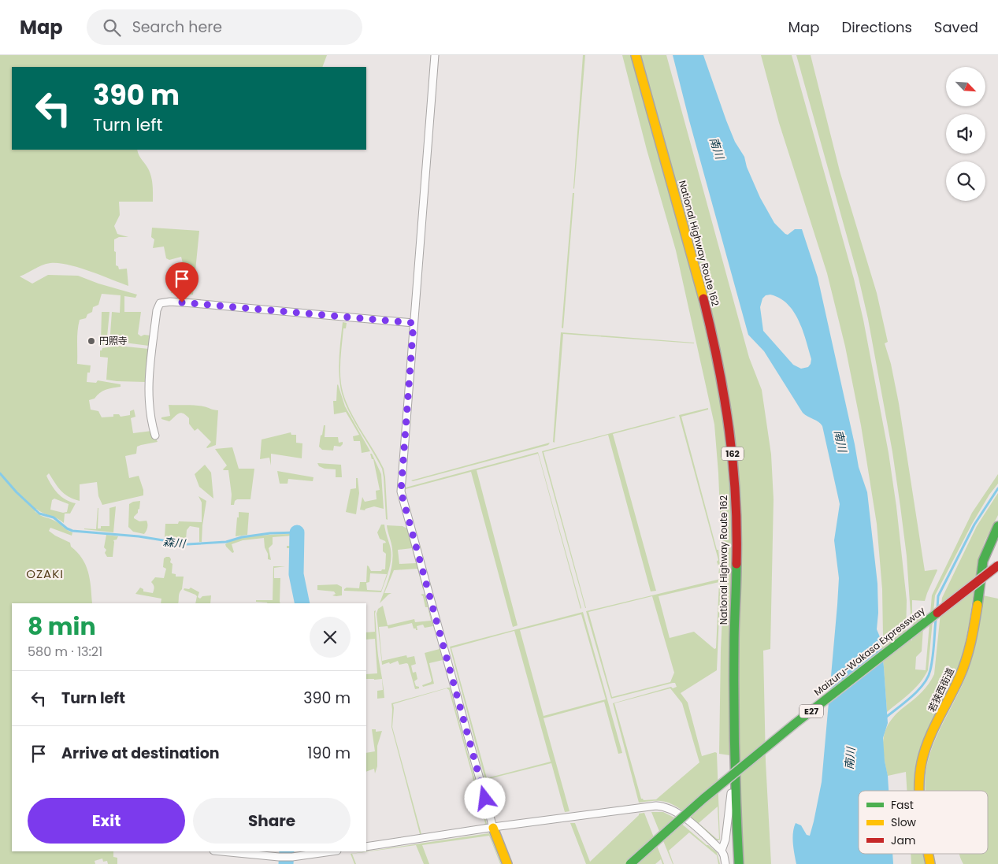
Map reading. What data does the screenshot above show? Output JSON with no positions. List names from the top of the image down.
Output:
{
  "streets": {
    "main road": [
      "National Highway Route 162",
      "162",
      "Maizuru-Wakasa Expressway",
      "若狭西街道",
      "E27"
    ]
  },
  "districts": ["OZAKI"],
  "water": ["南川", "森川"],
  "places": ["円照寺"],
  "legend": ["Fast", "Slow", "Jam"],
  "north": "bottom right",
  "page": {
    "header": "Map",
    "search": "Search here",
    "nav": ["Map", "Directions", "Saved"],
    "turn": ["390 m", "Turn left"],
    "heading": ["8 min", "580 m · 13:21"],
    "list": [
      {
        "name": "Turn left",
        "value": "390 m"
      },
      {
        "name": "Arrive at destination",
        "value": "190 m"
      }
    ],
    "buttons": ["Exit", "Share"]
  }
}
